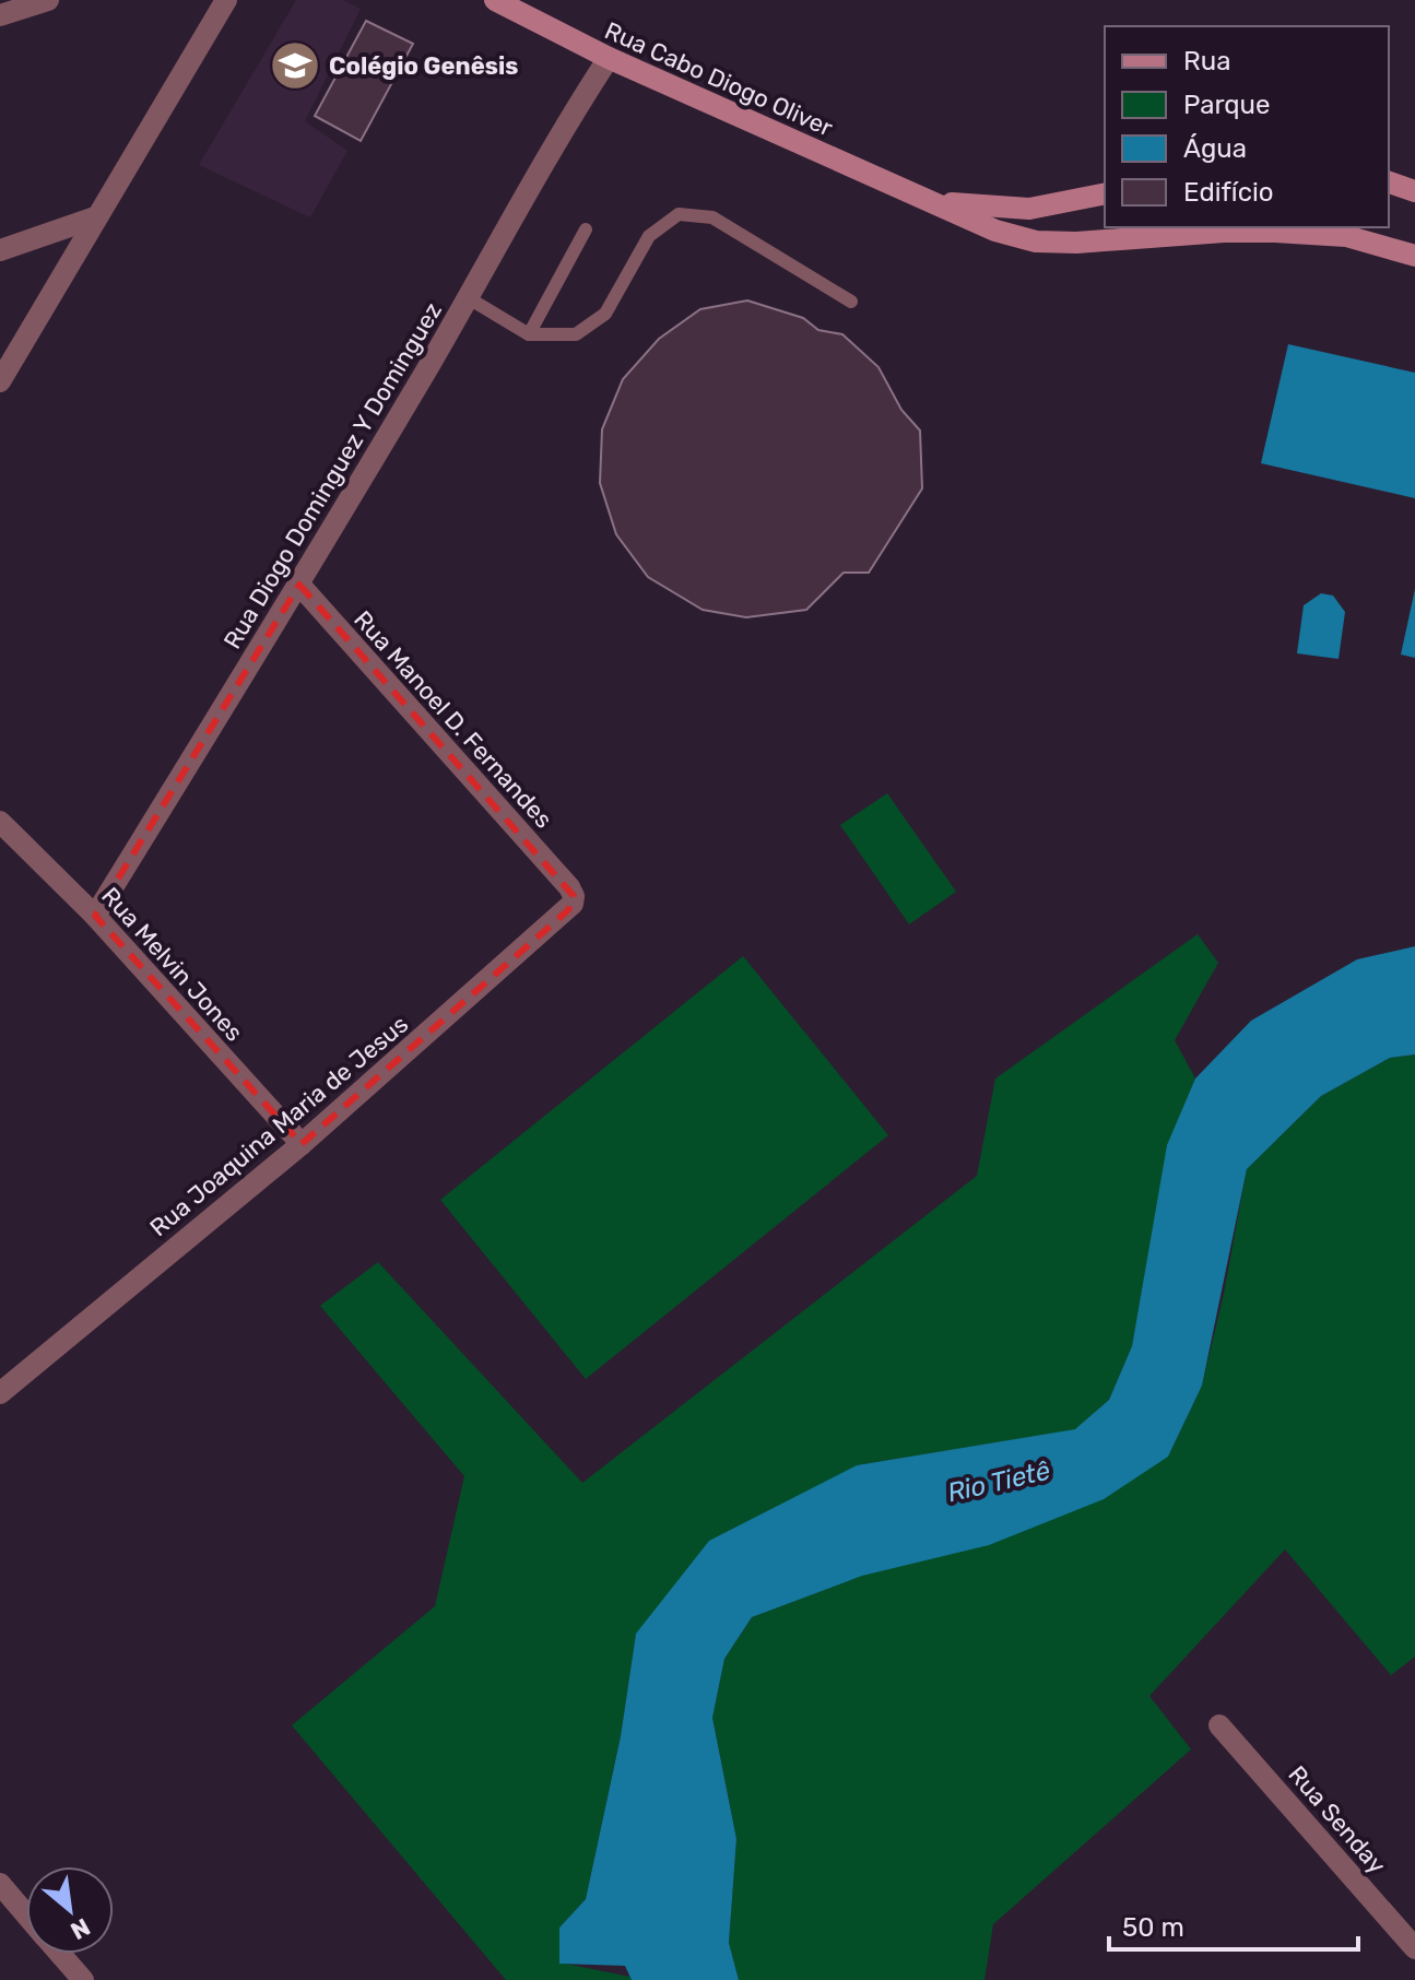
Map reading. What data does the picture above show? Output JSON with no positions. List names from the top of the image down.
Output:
{
  "streets": {
    "main road": ["Rua Cabo Diogo Oliver"],
    "street": [
      "Rua Diogo Dominguez Y Dominguez",
      "Rua Manoel D. Fernandes",
      "Rua Melvin Jones",
      "Rua Joaquina Maria de Jesus",
      "Rua Senday"
    ]
  },
  "crossings": [
    ["Rua Cabo Diogo Oliver", "Rua Diogo Dominguez Y Dominguez"],
    ["Rua Diogo Dominguez Y Dominguez", "Rua Manoel D. Fernandes"],
    ["Rua Diogo Dominguez Y Dominguez", "Rua Melvin Jones"],
    ["Rua Manoel D. Fernandes", "Rua Joaquina Maria de Jesus"],
    ["Rua Melvin Jones", "Rua Joaquina Maria de Jesus"]
  ],
  "water": ["Rio Tietê"],
  "places": {
    "school or university": ["Colégio Genêsis"]
  },
  "legend": [
    "Rua",
    "Parque",
    "Água",
    "Edifício"
  ],
  "scale_bar": "50 m",
  "north": "bottom right"
}
